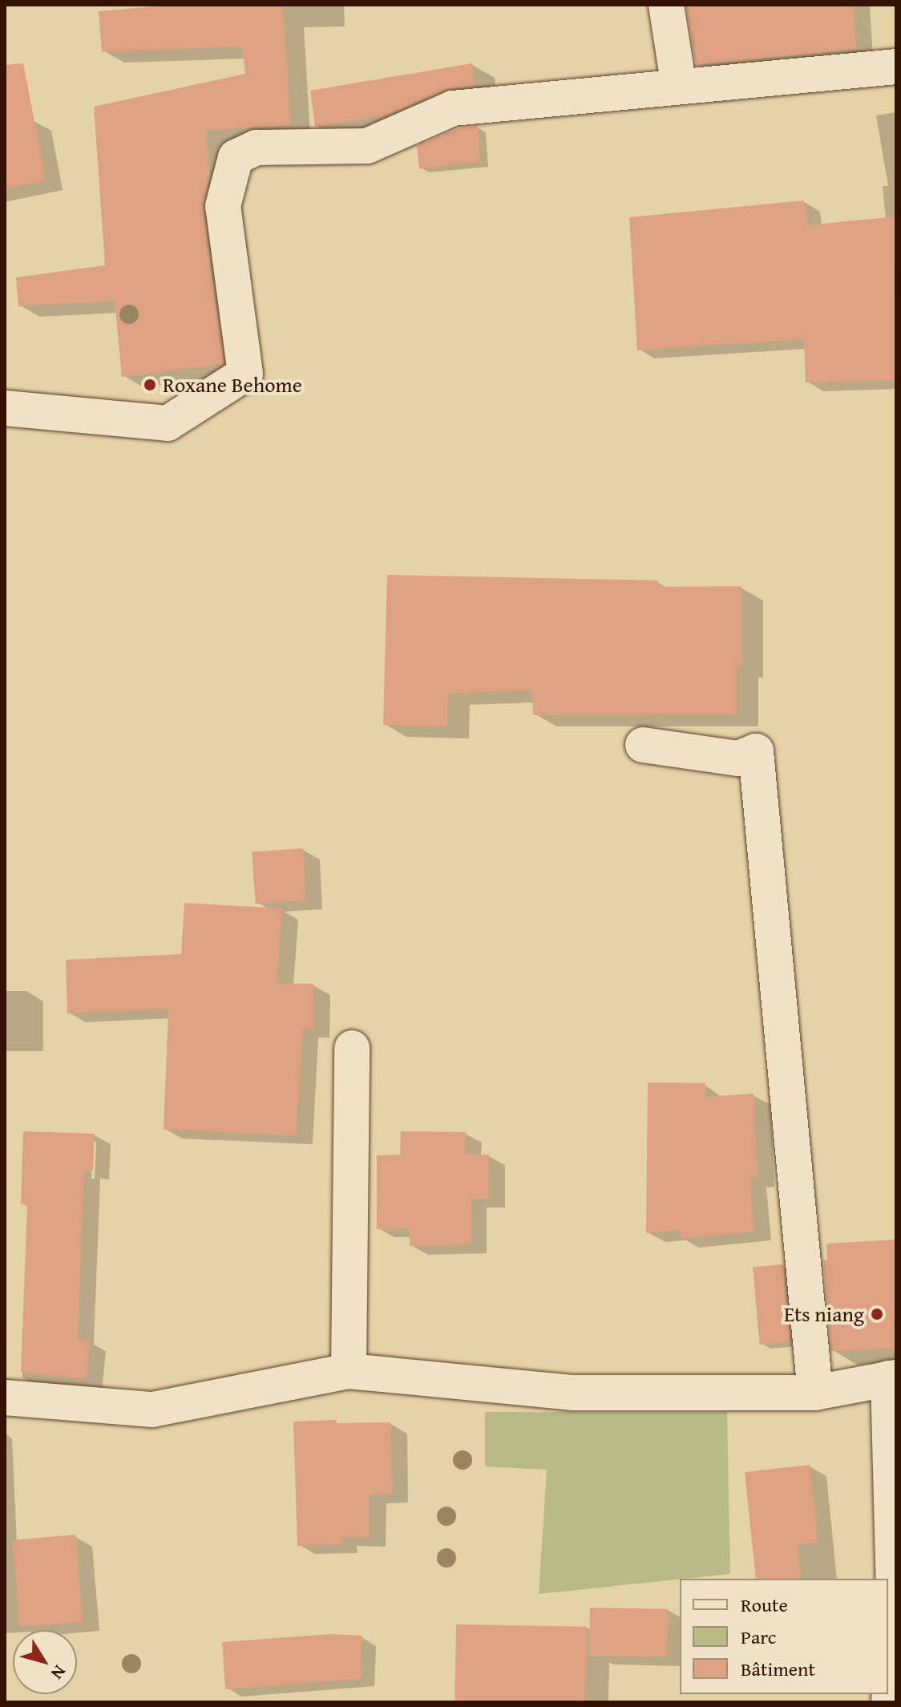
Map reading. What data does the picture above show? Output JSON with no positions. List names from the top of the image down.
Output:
{
  "places": ["Roxane Behome", "Ets niang"],
  "legend": ["Route", "Parc", "Bâtiment"],
  "north": "bottom right"
}
